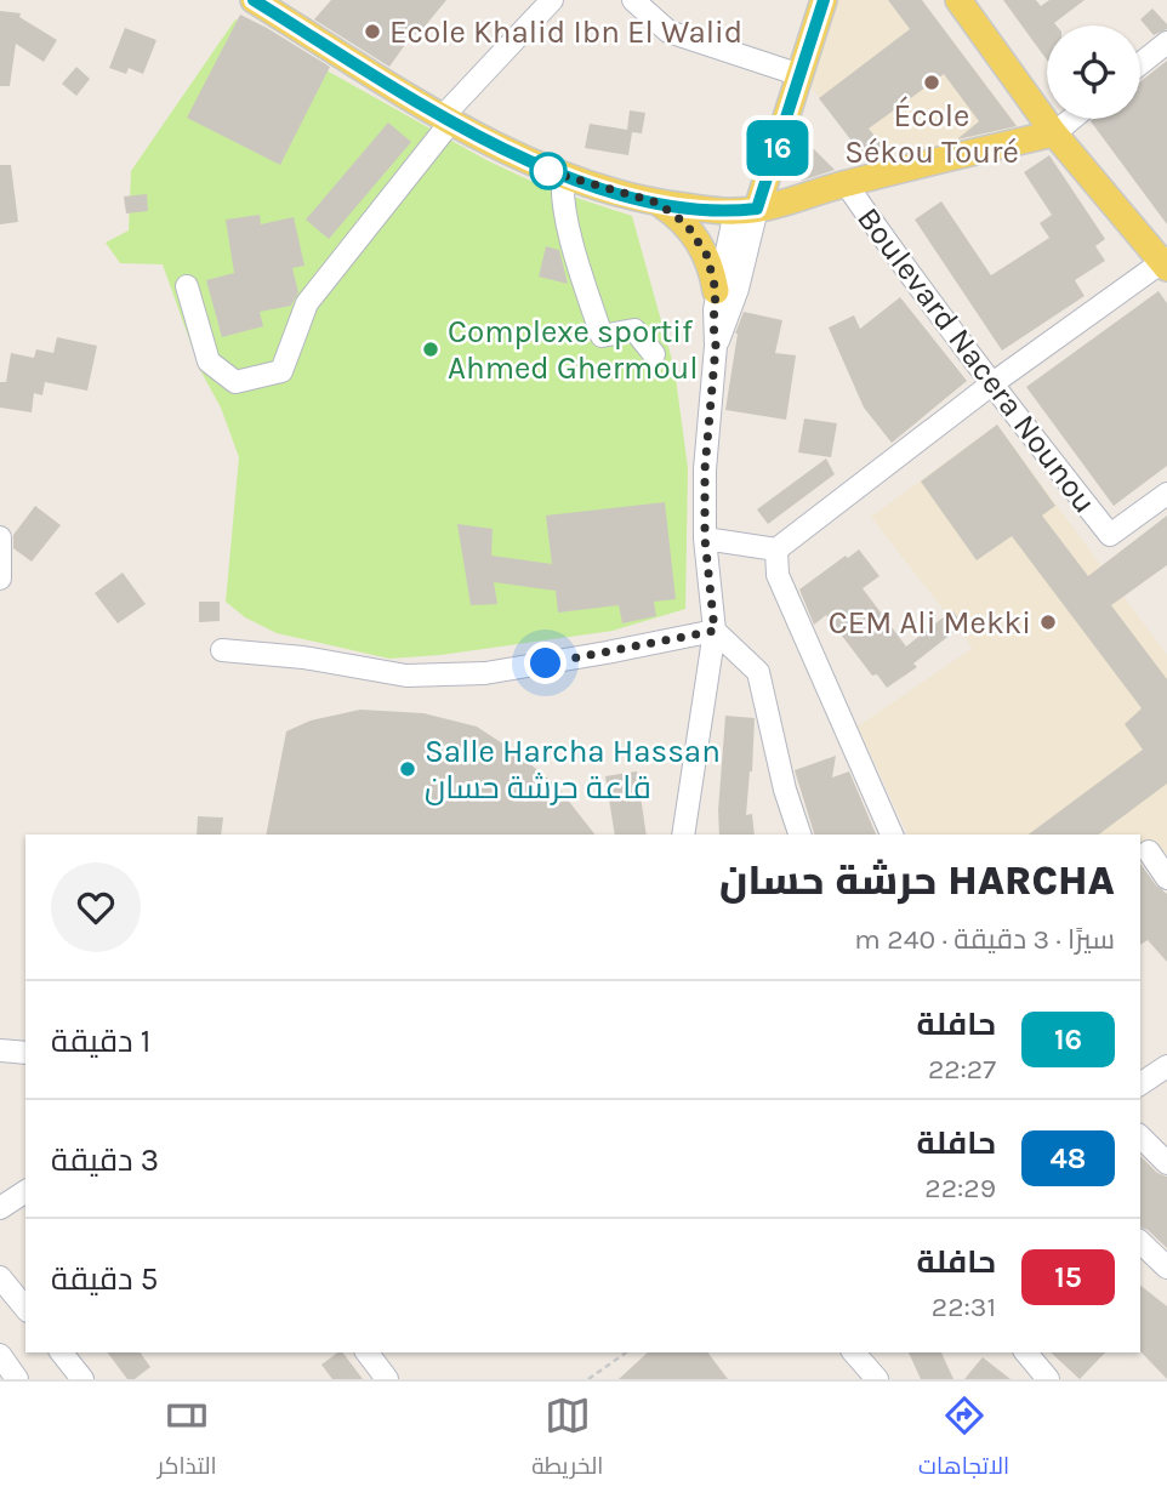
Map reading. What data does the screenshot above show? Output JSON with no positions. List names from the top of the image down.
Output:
{
  "streets": {
    "street": ["Boulevard Nacera Nounou"]
  },
  "places": [
    "Ecole Khalid Ibn El Walid",
    "École Sékou Touré",
    "Complexe sportif Ahmed Ghermoul",
    "CEM Ali Mekki",
    "Salle Harcha Hassan قاعة حرشة حسان"
  ],
  "lines": ["bus line 16"],
  "page": {
    "on_map": "16",
    "heading": ["HARCHA حرشة حسان", "سيرًا · 3 دقيقة · 240 m"],
    "list": [
      {
        "mark": "16",
        "name": "حافلة",
        "note": "22:27",
        "value": "1 دقيقة"
      },
      {
        "mark": "48",
        "name": "حافلة",
        "note": "22:29",
        "value": "3 دقيقة"
      },
      {
        "mark": "15",
        "name": "حافلة",
        "note": "22:31",
        "value": "5 دقيقة"
      }
    ],
    "tabs": ["الاتجاهات", "الخريطة", "التذاكر"]
  }
}
